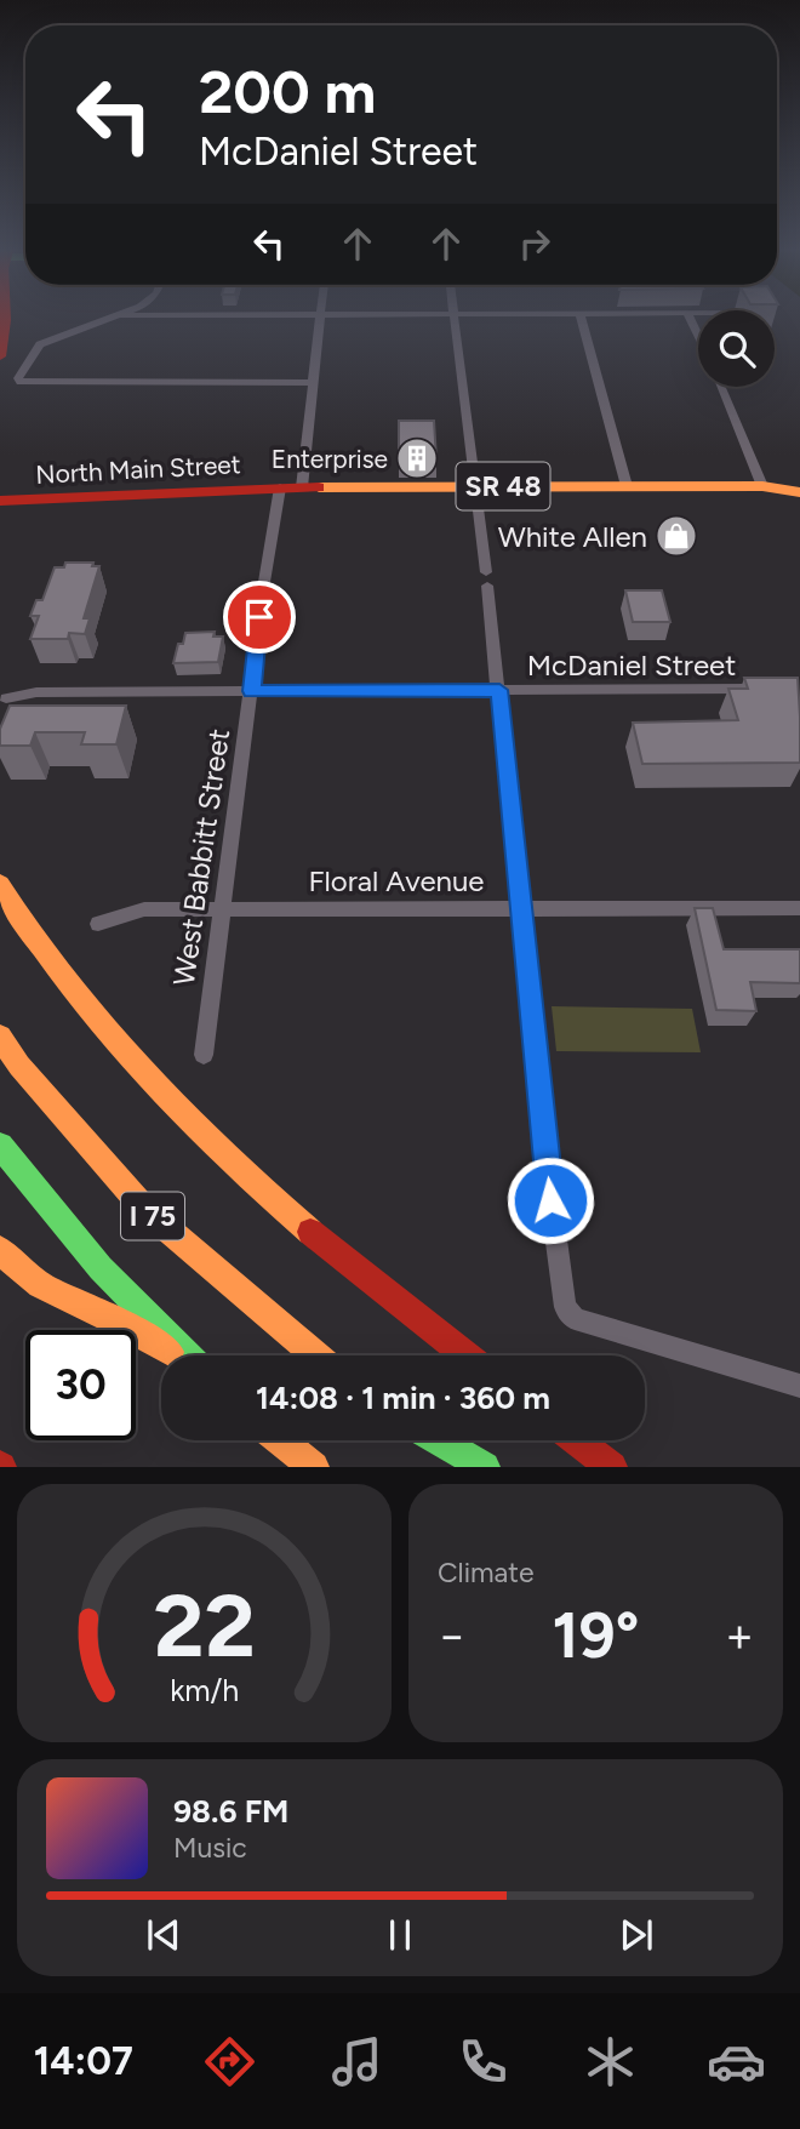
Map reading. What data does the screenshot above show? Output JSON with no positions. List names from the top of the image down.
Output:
{
  "streets": {
    "main road": ["North Main Street", "SR 48", "I 75"],
    "street": ["McDaniel Street", "West Babbitt Street", "Floral Avenue"]
  },
  "crossings": [
    ["McDaniel Street", "West Babbitt Street"],
    ["West Babbitt Street", "Floral Avenue"]
  ],
  "places": {
    "building": ["Enterprise"],
    "shop": ["White Allen"]
  },
  "page": {
    "turn": ["200 m", "McDaniel Street"],
    "limit": "30",
    "trip": "14:08 · 1 min · 360 m",
    "tile": "Climate",
    "heat": ["−", "19°", "+"],
    "song": ["98.6 FM", "Music"],
    "tabs": "14:07",
    "gauge": ["22", "km/h"]
  }
}
